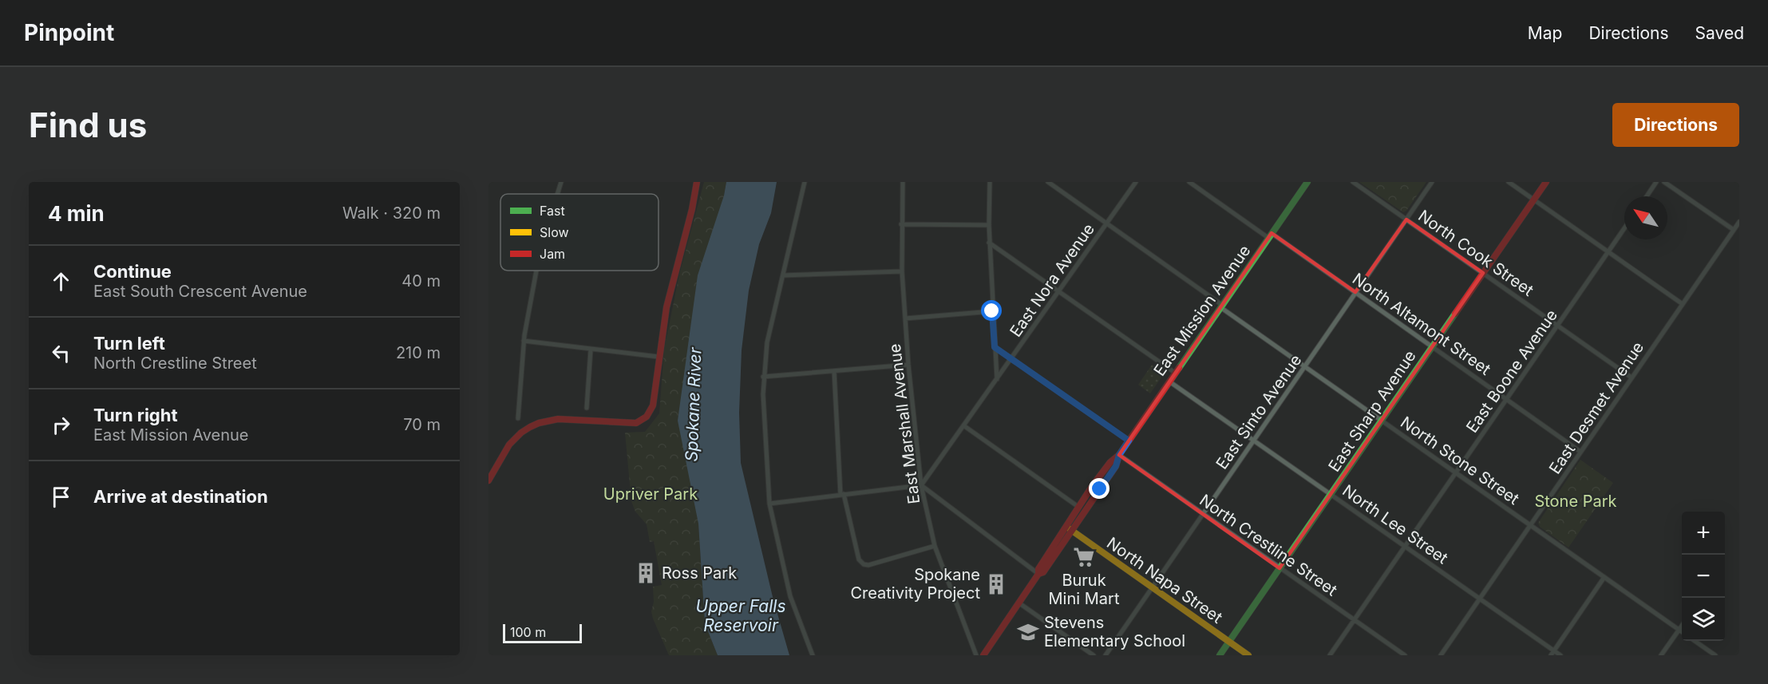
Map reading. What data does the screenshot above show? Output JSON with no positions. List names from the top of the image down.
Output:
{
  "streets": {
    "street": [
      "North Cook Street",
      "East Nora Avenue",
      "East Mission Avenue",
      "North Altamont Street",
      "East Boone Avenue",
      "East Desmet Avenue",
      "East Sharp Avenue",
      "East Sinto Avenue",
      "East Marshall Avenue",
      "North Stone Street",
      "North Lee Street",
      "North Crestline Street",
      "North Napa Street"
    ]
  },
  "crossings": [
    ["North Cook Street", "East Boone Avenue"],
    ["North Cook Street", "East Desmet Avenue"],
    ["North Cook Street", "East Sharp Avenue"],
    ["North Cook Street", "East Sinto Avenue"],
    ["East Nora Avenue", "East Marshall Avenue"],
    ["East Nora Avenue", "North Stone Street"],
    ["East Mission Avenue", "North Altamont Street"],
    ["East Mission Avenue", "North Stone Street"],
    ["East Mission Avenue", "North Lee Street"],
    ["East Mission Avenue", "North Crestline Street"],
    ["East Mission Avenue", "North Napa Street"],
    ["North Altamont Street", "East Boone Avenue"],
    ["North Altamont Street", "East Desmet Avenue"],
    ["North Altamont Street", "East Sharp Avenue"],
    ["North Altamont Street", "East Sinto Avenue"],
    ["East Boone Avenue", "North Stone Street"],
    ["East Boone Avenue", "North Lee Street"],
    ["East Boone Avenue", "North Crestline Street"],
    ["East Desmet Avenue", "North Stone Street"],
    ["East Desmet Avenue", "North Lee Street"],
    ["East Sharp Avenue", "North Stone Street"],
    ["East Sharp Avenue", "North Lee Street"],
    ["East Sharp Avenue", "North Crestline Street"],
    ["East Sharp Avenue", "North Napa Street"],
    ["East Sinto Avenue", "North Stone Street"],
    ["East Sinto Avenue", "North Lee Street"],
    ["East Sinto Avenue", "North Crestline Street"],
    ["East Sinto Avenue", "North Napa Street"]
  ],
  "water": ["Spokane River", "Upper Falls Reservoir"],
  "parks": ["Upriver Park", "Stone Park"],
  "places": {
    "supermarket": ["Buruk Mini Mart"],
    "building": ["Ross Park", "Spokane Creativity Project"],
    "school or university": ["Stevens Elementary School"]
  },
  "legend": ["Fast", "Slow", "Jam"],
  "scale_bar": "100 m",
  "north": "top left",
  "page": {
    "header": "Pinpoint",
    "nav": ["Map", "Directions", "Saved"],
    "buttons": "Directions",
    "title": "Find us",
    "heading": ["4 min", "Walk · 320 m"],
    "list": [
      ["Continue", "East South Crescent Avenue", "40 m"],
      ["Turn left", "North Crestline Street", "210 m"],
      ["Turn right", "East Mission Avenue", "70 m"],
      "Arrive at destination"
    ],
    "map_buttons": ["+", "−"],
    "scale": "100 m"
  }
}
